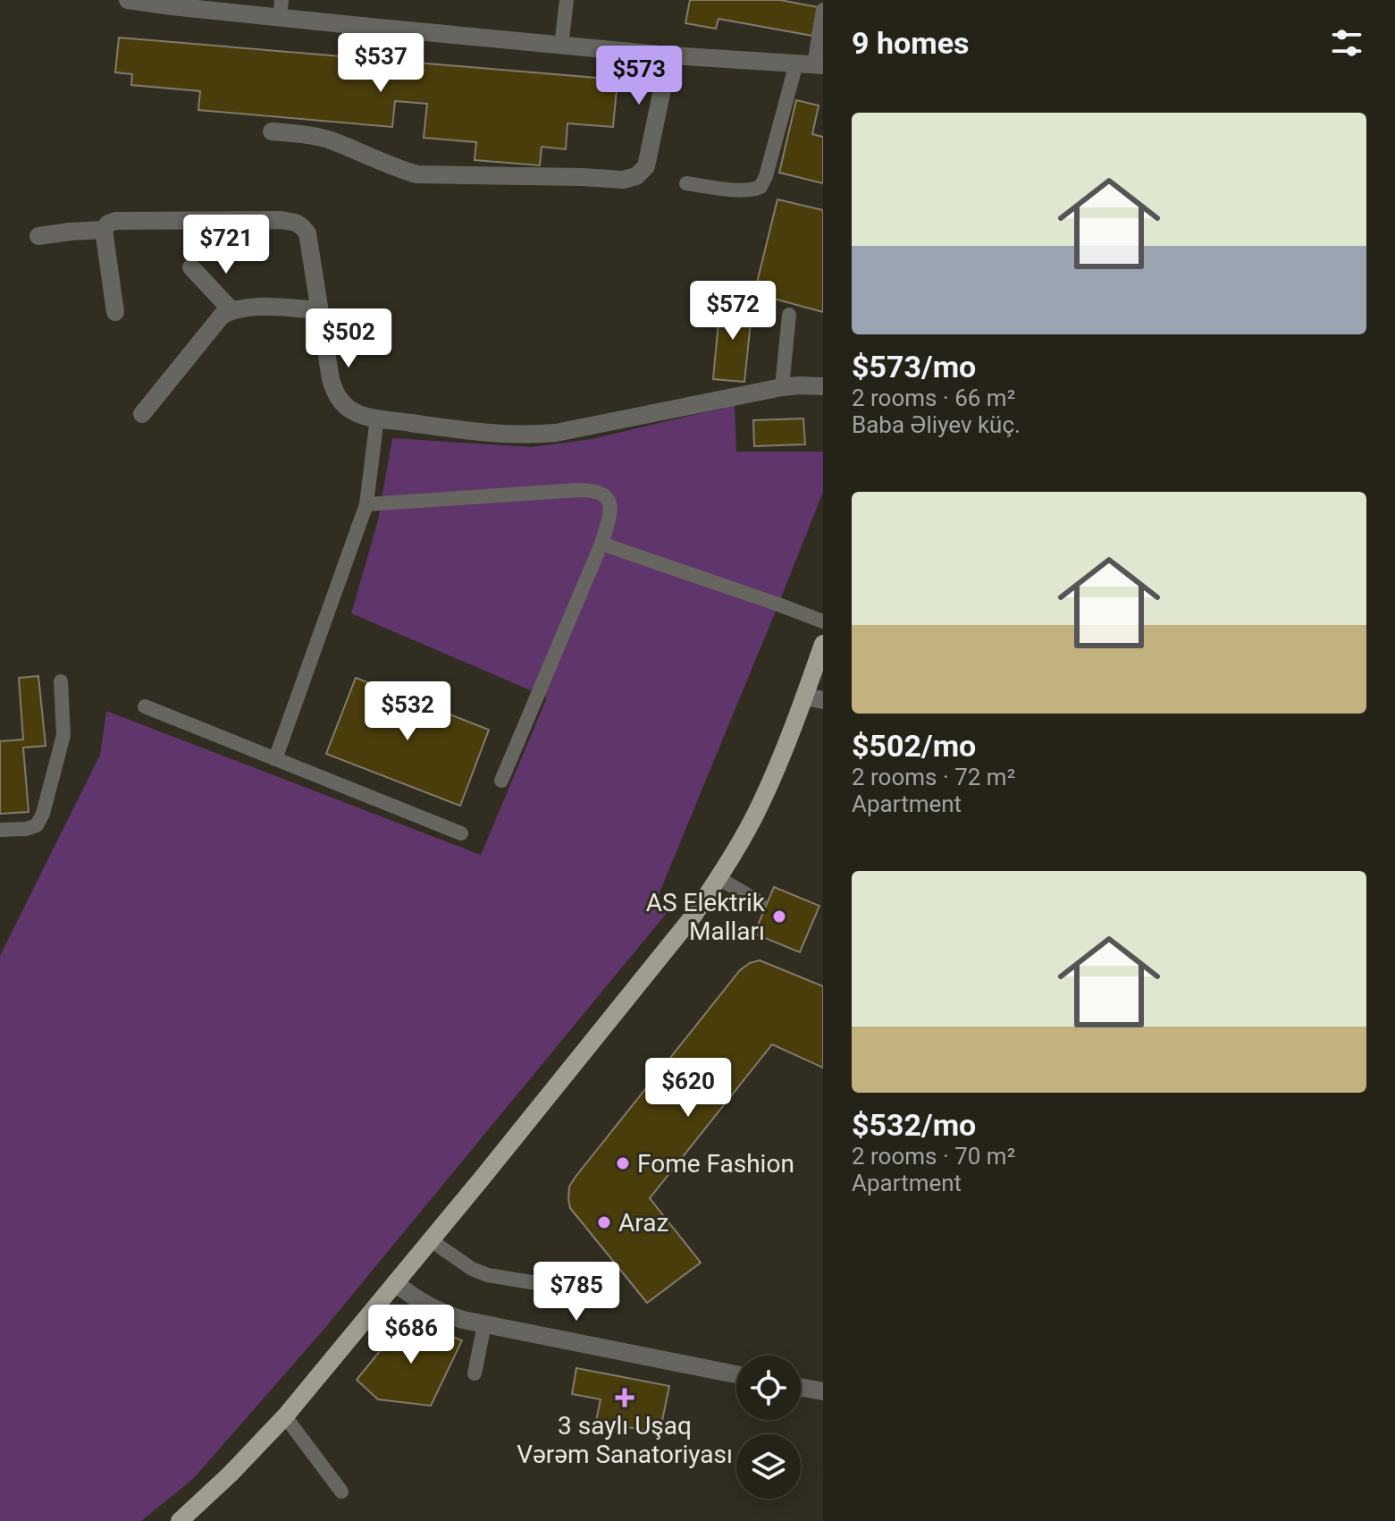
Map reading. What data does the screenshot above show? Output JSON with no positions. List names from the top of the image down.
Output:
{
  "places": {
    "other": ["AS Elektrik Malları", "Fome Fashion", "Araz"],
    "health": ["3 saylı Uşaq Vərəm Sanatoriyası"]
  },
  "page": {
    "heading": "9 homes",
    "price": [
      "$537",
      "$573",
      "$721",
      "$572",
      "$502",
      "$532",
      "$620",
      "$785",
      "$686"
    ],
    "list": [
      {
        "name": "$573/mo",
        "note": "2 rooms · 66 m² · Baba Əliyev küç."
      },
      {
        "name": "$502/mo",
        "note": "2 rooms · 72 m² · Apartment"
      },
      {
        "name": "$532/mo",
        "note": "2 rooms · 70 m² · Apartment"
      }
    ]
  }
}
